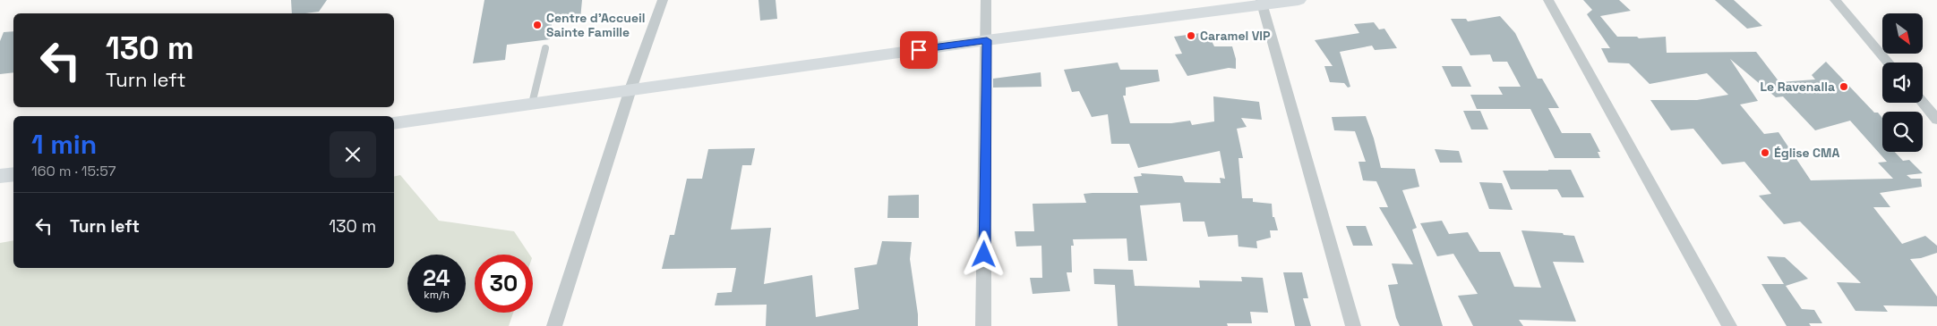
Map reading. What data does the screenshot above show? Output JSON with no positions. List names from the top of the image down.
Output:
{
  "places": [
    "Centre d'Accueil Sainte Famille",
    "Caramel VIP",
    "Le Ravenalla",
    "Église CMA"
  ],
  "north": "bottom right",
  "page": {
    "turn": ["130 m", "Turn left"],
    "heading": ["1 min", "160 m · 15:57"],
    "list": [
      {
        "name": "Turn left",
        "value": "130 m"
      }
    ],
    "speed": "24 km/h",
    "limit": "30"
  }
}
